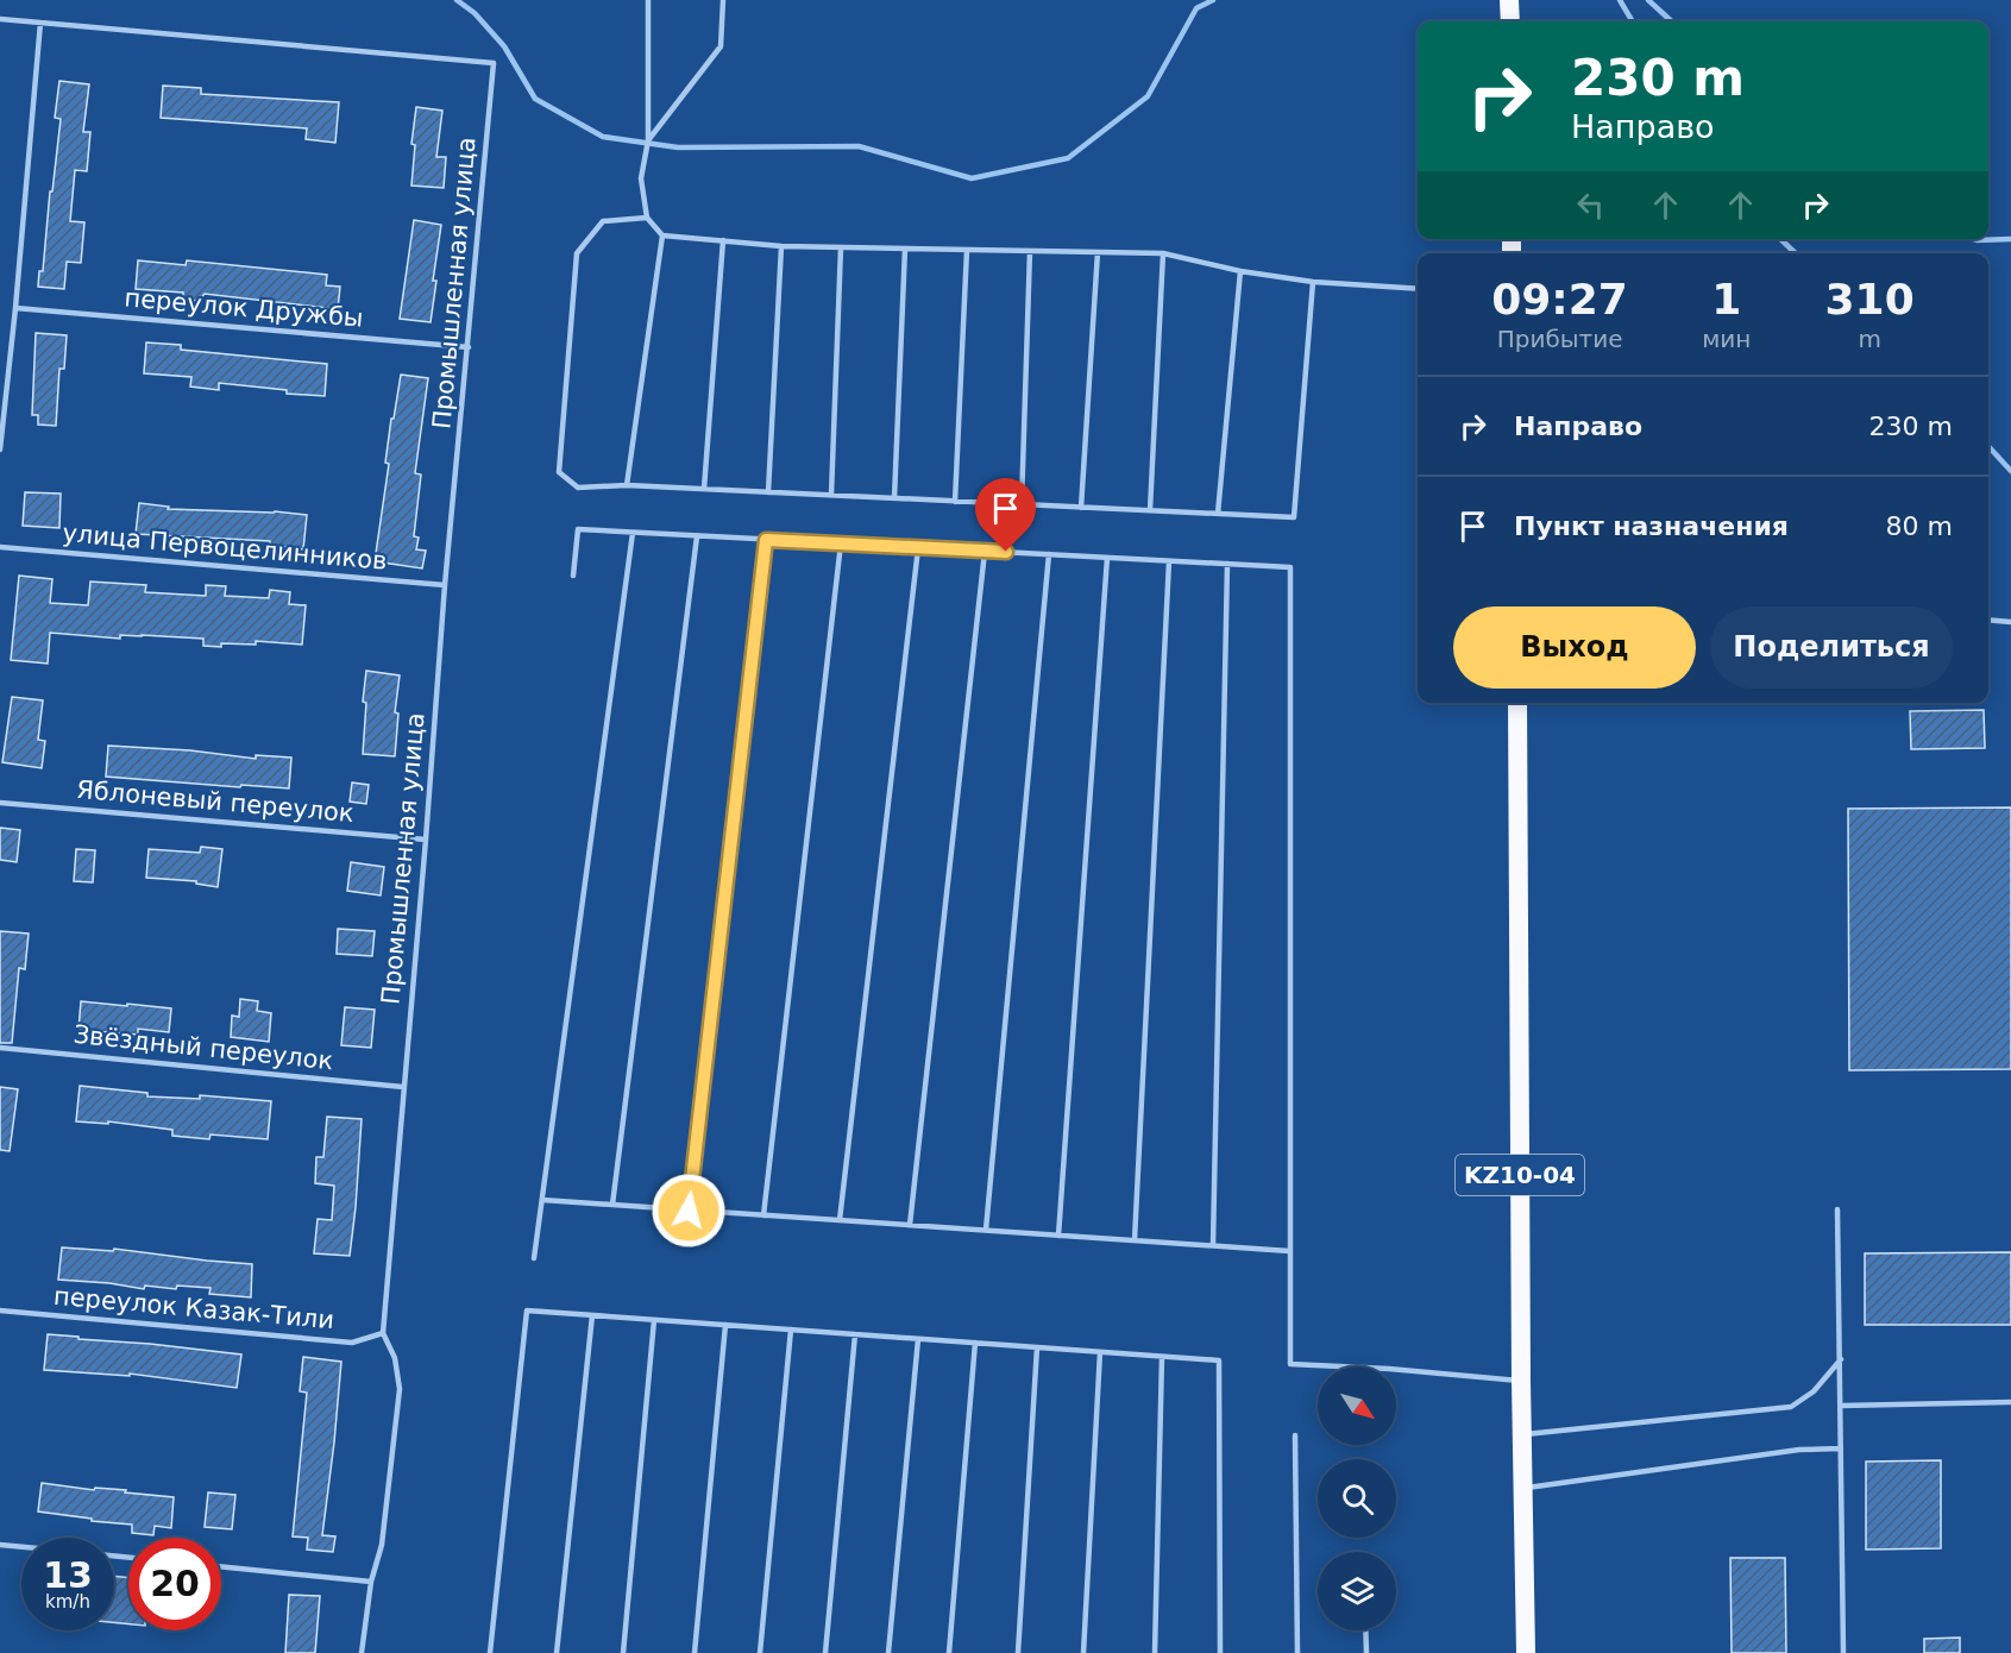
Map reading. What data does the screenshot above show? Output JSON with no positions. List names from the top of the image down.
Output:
{
  "streets": {
    "highway": ["KZ10-04"],
    "lane": [
      "Промышленная улица",
      "переулок Дружбы",
      "улица Первоцелинников",
      "Яблоневый переулок",
      "Звёздный переулок",
      "переулок Казак-Тили"
    ]
  },
  "crossings": [
    ["Промышленная улица", "переулок Дружбы"],
    ["Промышленная улица", "улица Первоцелинников"],
    ["Промышленная улица", "Яблоневый переулок"],
    ["Промышленная улица", "Звёздный переулок"],
    ["Промышленная улица", "переулок Казак-Тили"]
  ],
  "north": "bottom right",
  "page": {
    "turn": ["230 m", "Направо"],
    "eta": [
      "09:27",
      "Прибытие",
      "1",
      "мин",
      "310",
      "m"
    ],
    "list": [
      {
        "name": "Направо",
        "value": "230 m"
      },
      {
        "name": "Пункт назначения",
        "value": "80 m"
      }
    ],
    "buttons": ["Выход", "Поделиться"],
    "speed": "13 km/h",
    "limit": "20"
  }
}
